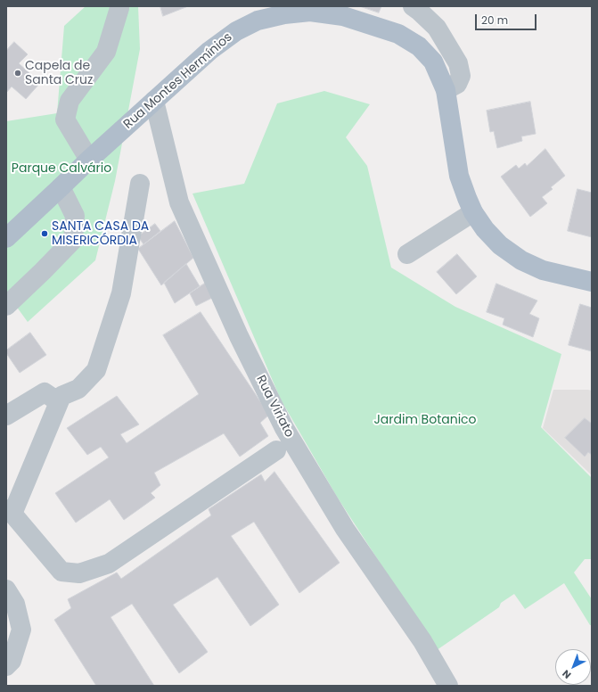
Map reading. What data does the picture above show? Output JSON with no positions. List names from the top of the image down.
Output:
{
  "streets": {
    "main road": ["Rua Montes Hermínios"],
    "street": ["Rua Viriato"]
  },
  "crossings": [
    ["Rua Montes Hermínios", "Rua Viriato"]
  ],
  "parks": ["Parque Calvário", "Jardim Botanico"],
  "places": ["Capela de Santa Cruz", "SANTA CASA DA MISERICÓRDIA"],
  "scale_bar": "20 m",
  "north": "bottom left"
}
